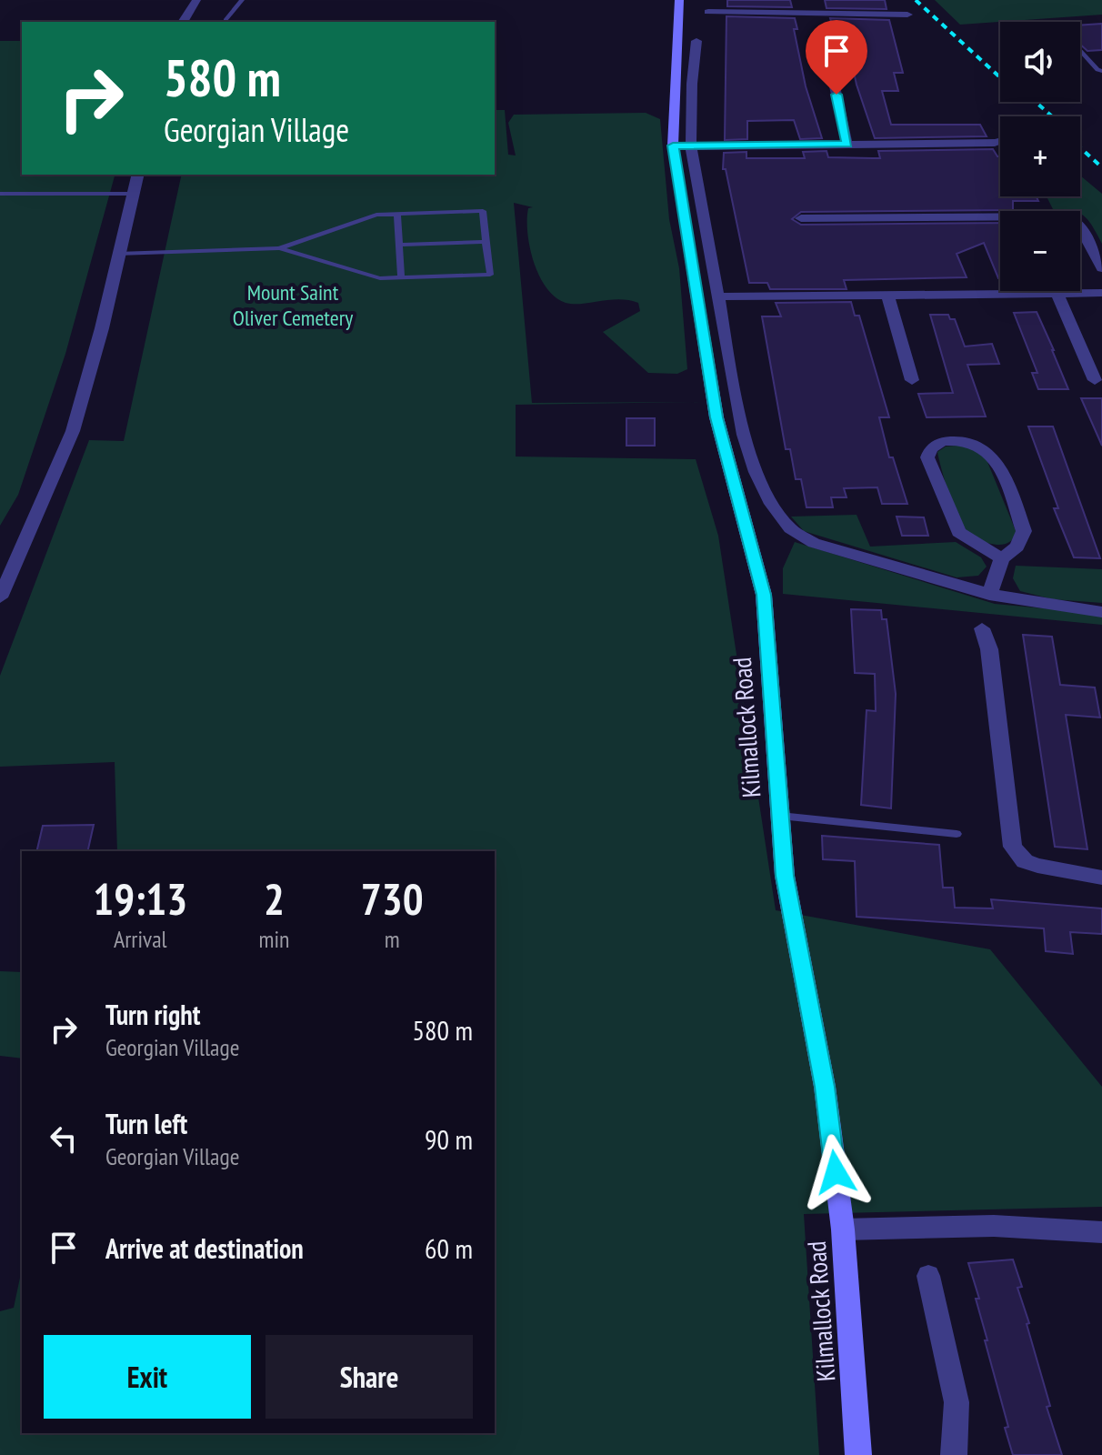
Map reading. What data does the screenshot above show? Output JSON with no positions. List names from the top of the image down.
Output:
{
  "streets": {
    "main road": ["Kilmallock Road"]
  },
  "parks": ["Mount Saint Oliver Cemetery"],
  "page": {
    "map_buttons": ["+", "−"],
    "turn": ["580 m", "Georgian Village"],
    "eta": [
      "19:13",
      "Arrival",
      "2",
      "min",
      "730",
      "m"
    ],
    "list": [
      {
        "name": "Turn right",
        "note": "Georgian Village",
        "value": "580 m"
      },
      {
        "name": "Turn left",
        "note": "Georgian Village",
        "value": "90 m"
      },
      {
        "name": "Arrive at destination",
        "value": "60 m"
      }
    ],
    "buttons": ["Exit", "Share"]
  }
}
